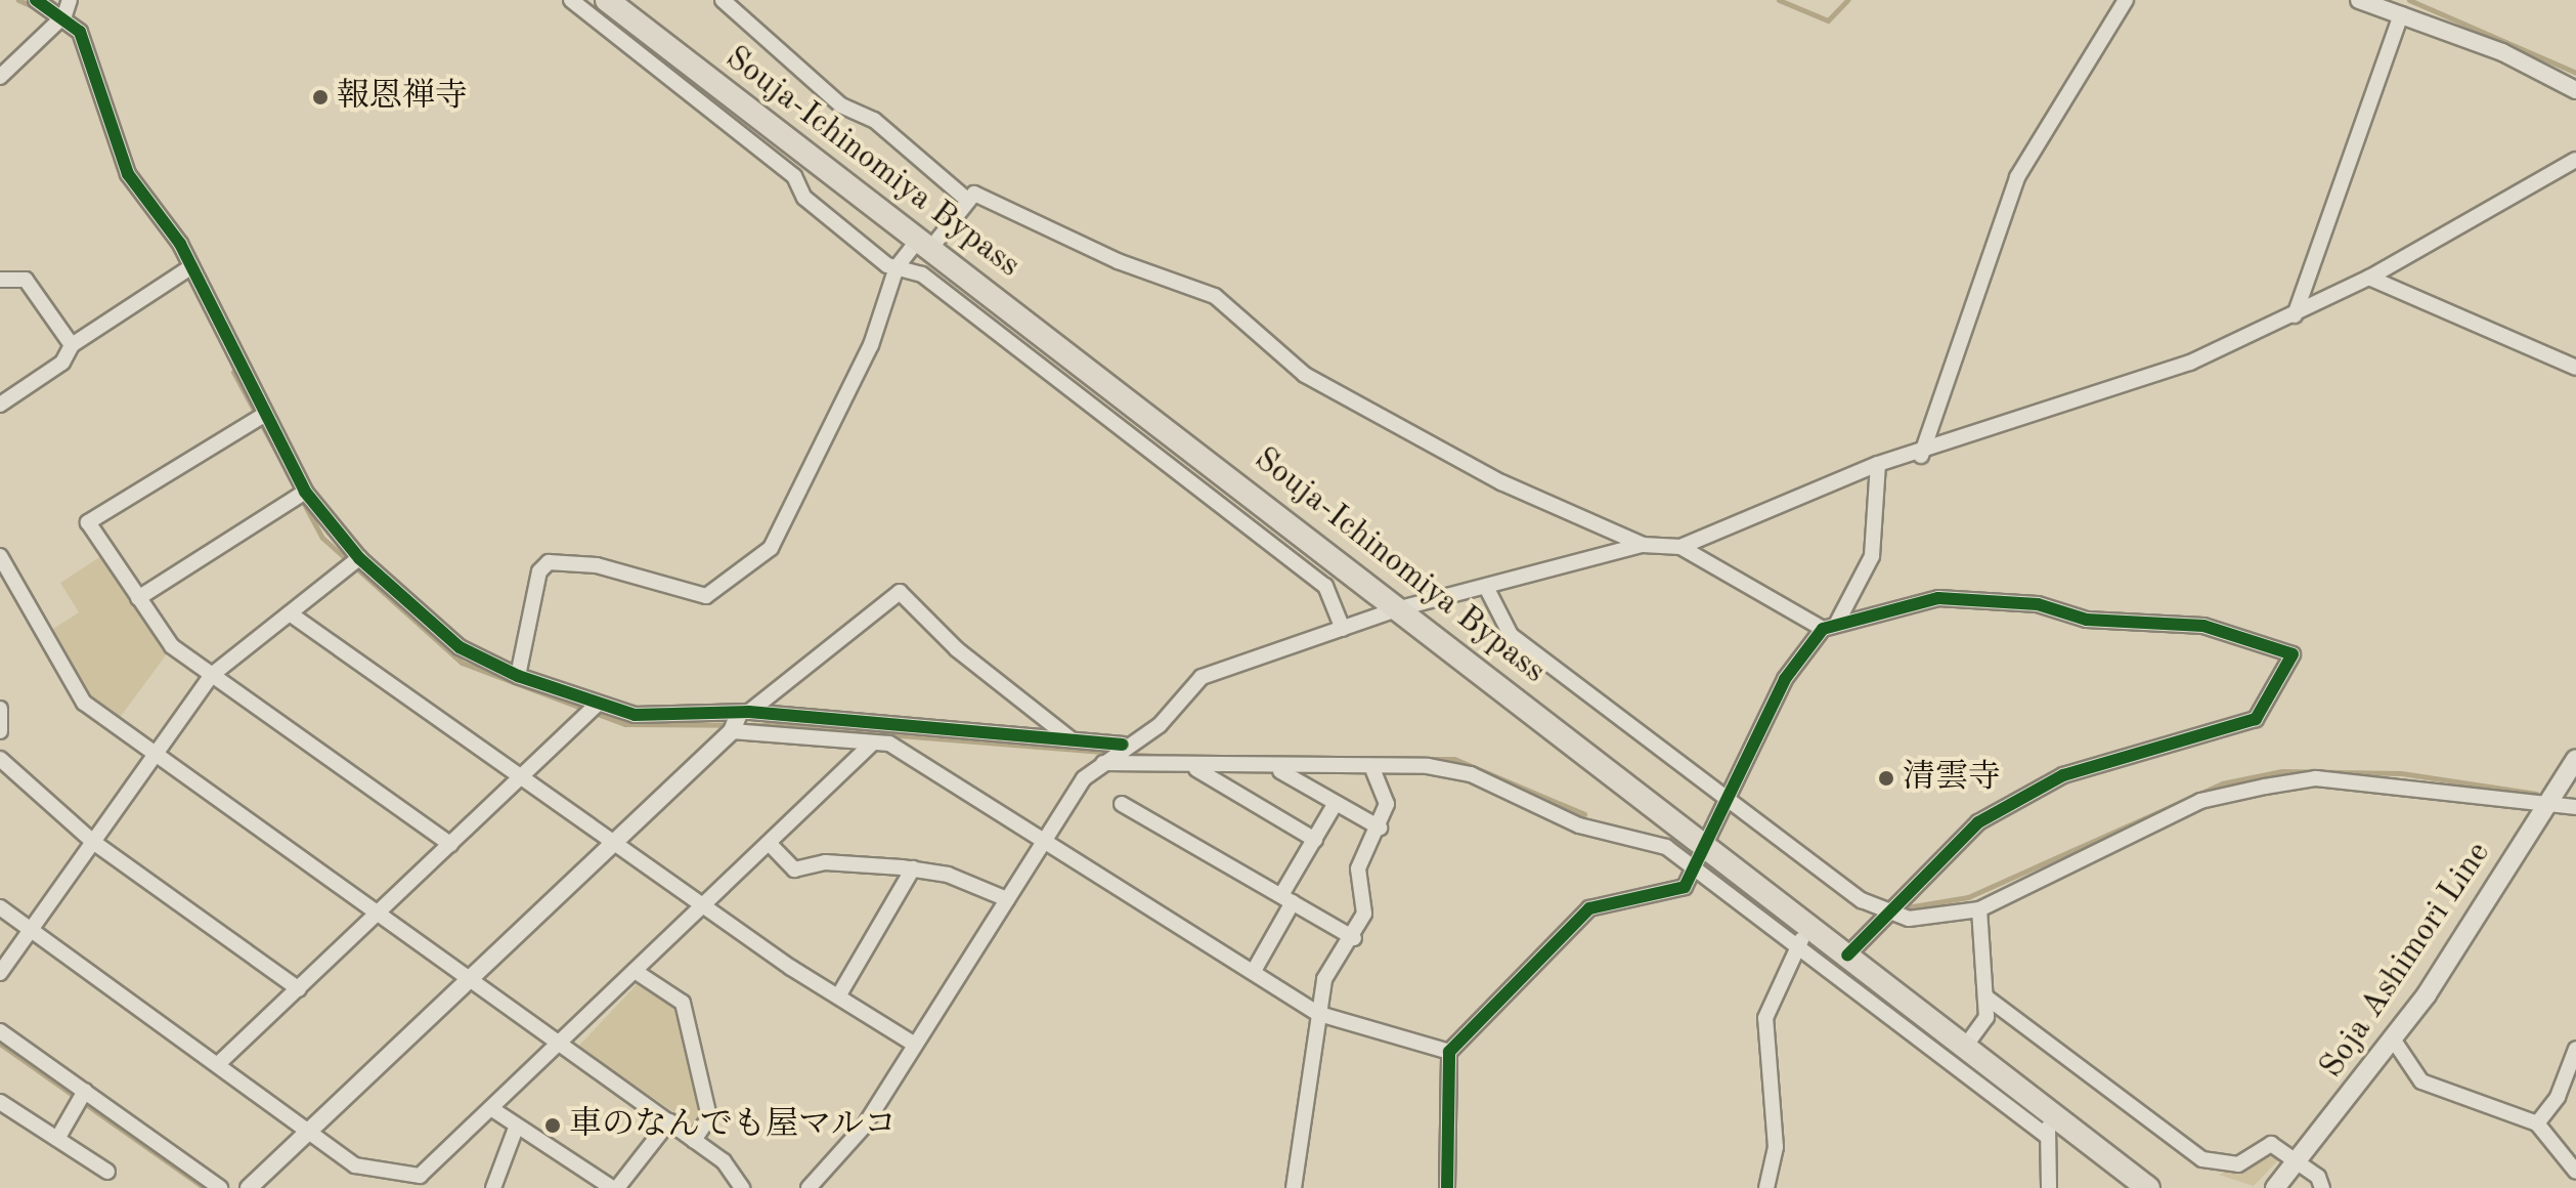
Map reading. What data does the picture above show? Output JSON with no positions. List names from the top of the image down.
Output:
{
  "streets": {
    "highway": ["Souja-Ichinomiya Bypass"],
    "main road": ["Soja Ashimori Line"]
  },
  "places": ["報恩禅寺", "清雲寺", "車のなんでも屋マルコ"]
}
